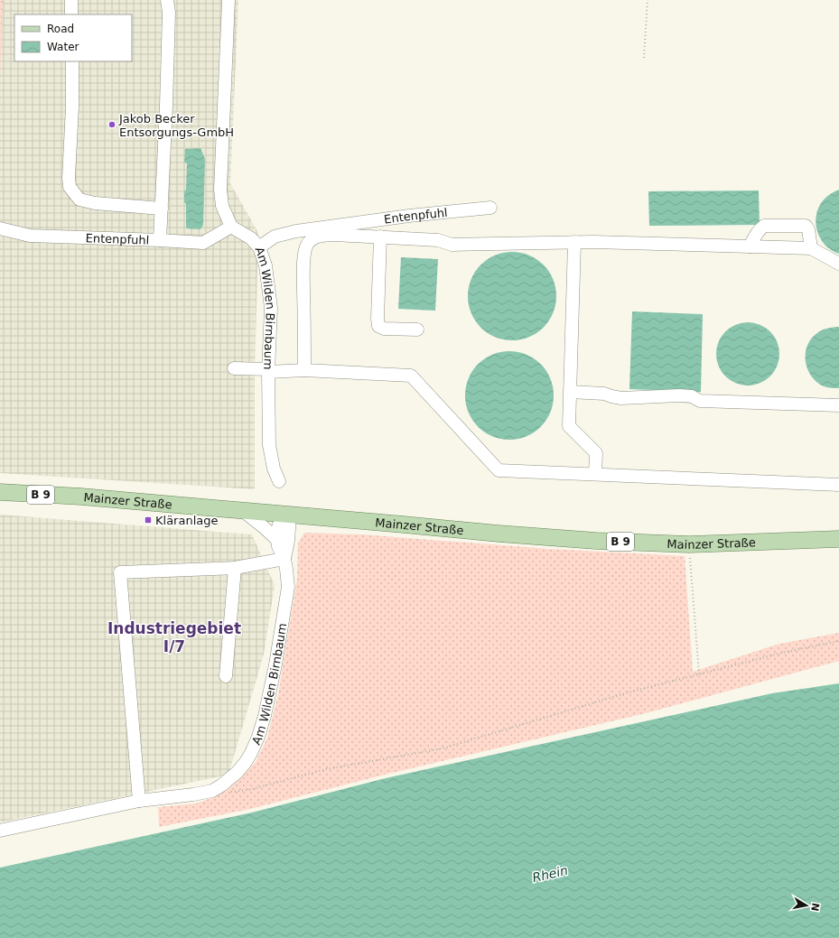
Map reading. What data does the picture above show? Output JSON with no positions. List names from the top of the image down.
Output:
{
  "streets": {
    "main road": ["B 9", "Mainzer Straße"],
    "street": ["Entenpfuhl", "Am Wilden Birnbaum"]
  },
  "crossings": [
    ["Entenpfuhl", "Am Wilden Birnbaum"],
    ["Am Wilden Birnbaum", "Mainzer Straße"]
  ],
  "districts": ["Industriegebiet I/7"],
  "water": ["Rhein"],
  "places": {
    "other": ["Jakob Becker Entsorgungs-GmbH"],
    "transit": ["Kläranlage"]
  },
  "legend": ["Road", "Water"],
  "north": "right"
}
